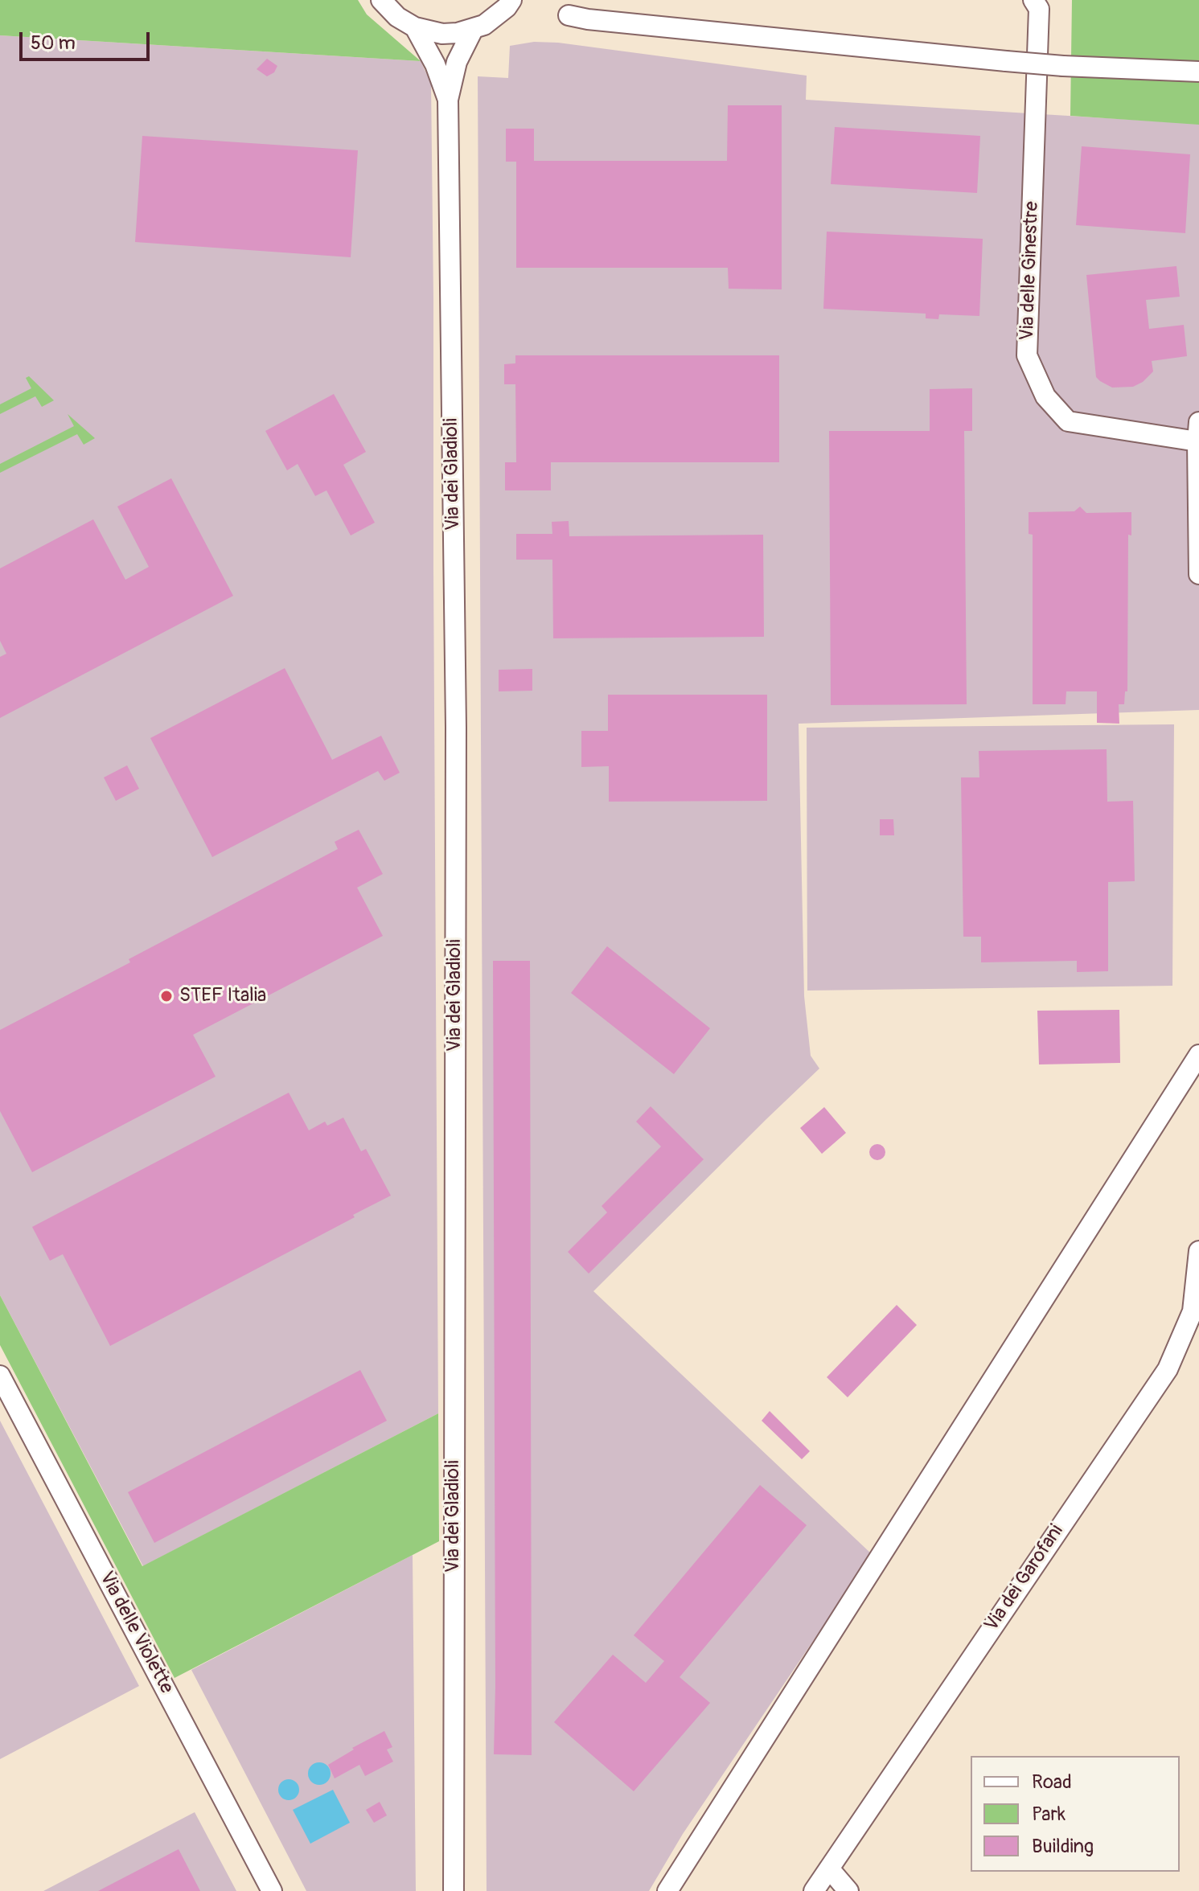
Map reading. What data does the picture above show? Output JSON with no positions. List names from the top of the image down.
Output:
{
  "streets": {
    "street": [
      "Via delle Ginestre",
      "Via dei Gladioli",
      "Via dei Garofani",
      "Via delle Violette"
    ]
  },
  "places": ["STEF Italia"],
  "legend": ["Road", "Park", "Building"],
  "scale_bar": "50 m"
}
